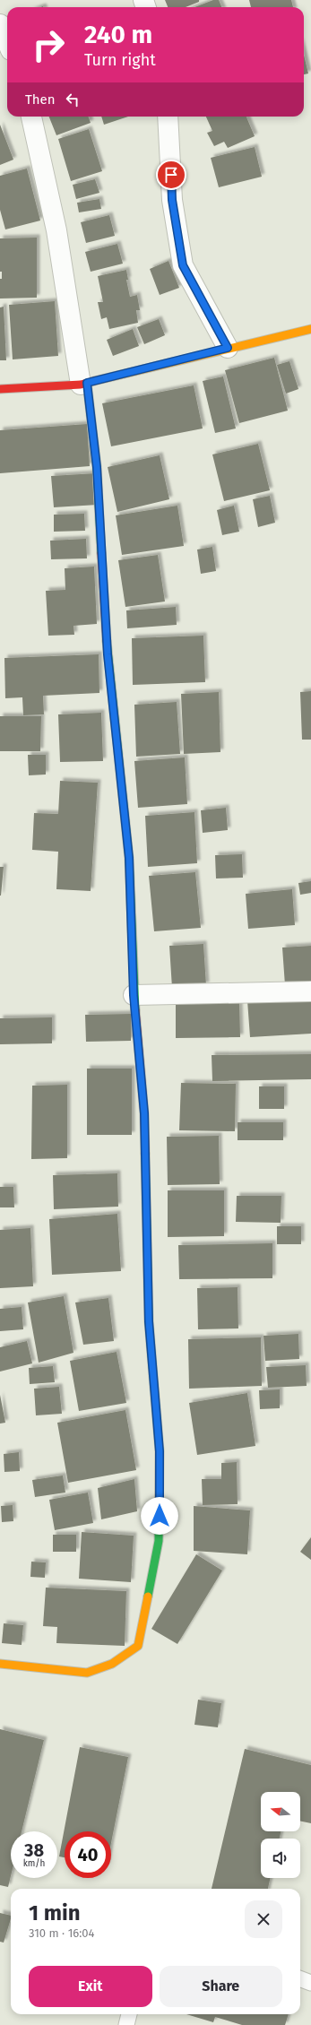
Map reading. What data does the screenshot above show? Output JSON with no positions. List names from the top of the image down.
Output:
{
  "north": "left",
  "page": {
    "turn": ["240 m", "Turn right"],
    "then": "Then",
    "speed": "38 km/h",
    "limit": "40",
    "heading": ["1 min", "310 m · 16:04"],
    "buttons": ["Exit", "Share"]
  }
}
